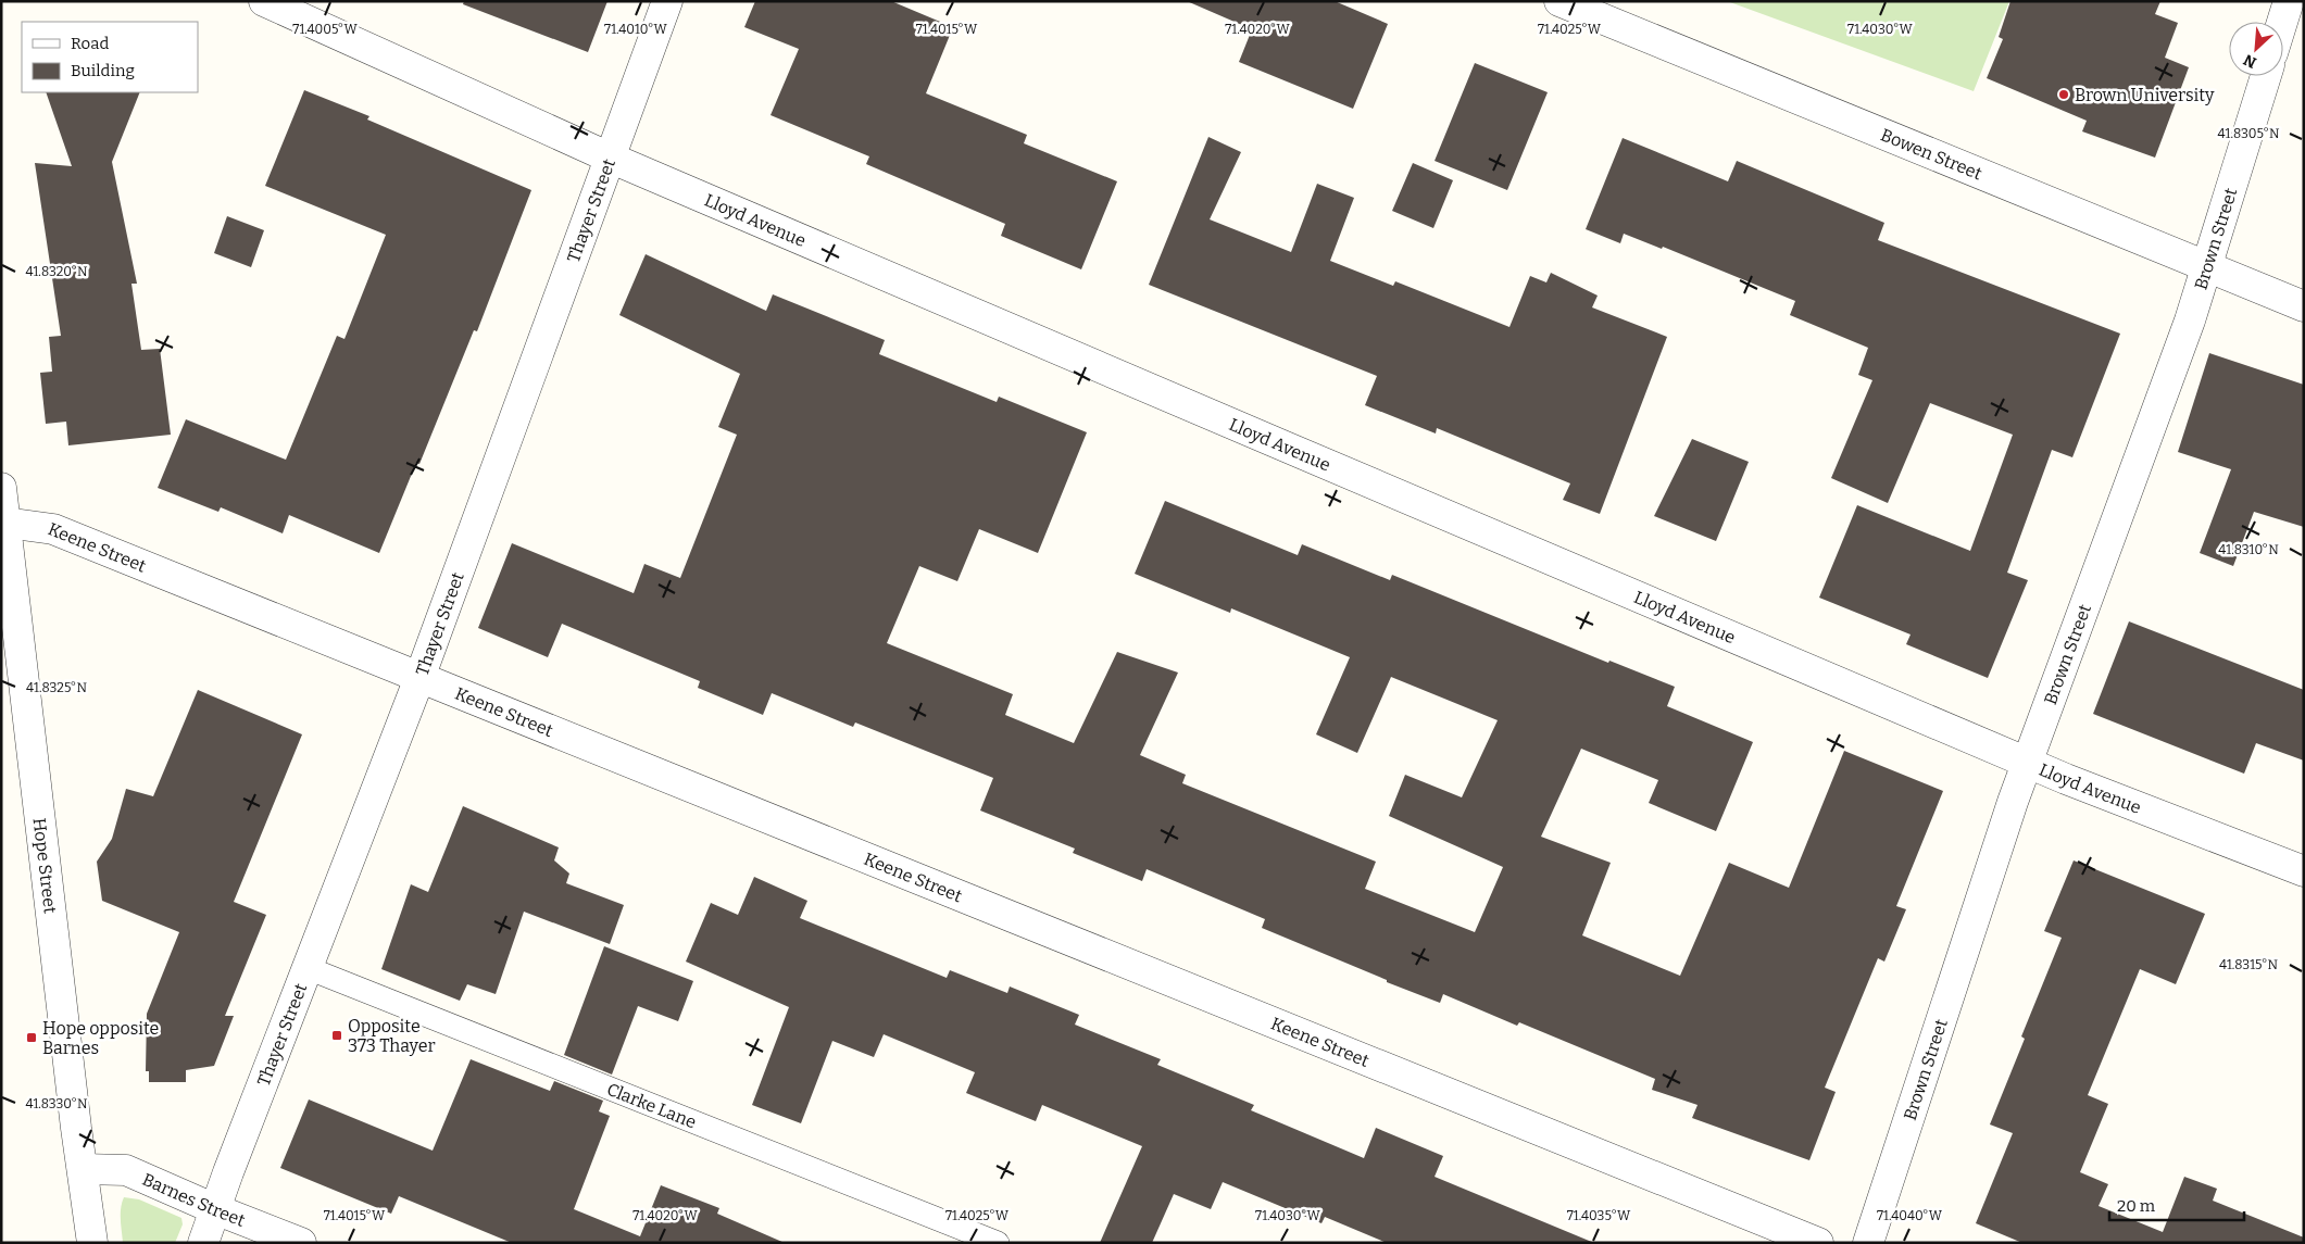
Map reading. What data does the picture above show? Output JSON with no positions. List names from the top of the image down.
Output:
{
  "streets": {
    "street": [
      "Bowen Street",
      "Thayer Street",
      "Lloyd Avenue",
      "Brown Street",
      "Keene Street",
      "Hope Street",
      "Barnes Street"
    ],
    "lane": ["Clarke Lane"]
  },
  "crossings": [
    ["Bowen Street", "Brown Street"],
    ["Thayer Street", "Lloyd Avenue"],
    ["Thayer Street", "Keene Street"],
    ["Thayer Street", "Clarke Lane"],
    ["Thayer Street", "Barnes Street"],
    ["Lloyd Avenue", "Brown Street"],
    ["Keene Street", "Hope Street"],
    ["Hope Street", "Barnes Street"]
  ],
  "places": {
    "other": ["Brown University"],
    "transit": ["Opposite 373 Thayer", "Hope opposite Barnes"]
  },
  "legend": ["Road", "Building"],
  "scale_bar": "20 m",
  "north": "bottom left",
  "coordinates": [
    "71.4005°W",
    "71.4010°W",
    "71.4015°W",
    "71.4020°W",
    "71.4025°W",
    "71.4030°W",
    "41.8305°N",
    "41.8320°N",
    "41.8310°N",
    "41.8325°N",
    "41.8315°N",
    "41.8330°N",
    "71.4035°W",
    "71.4040°W"
  ]
}
